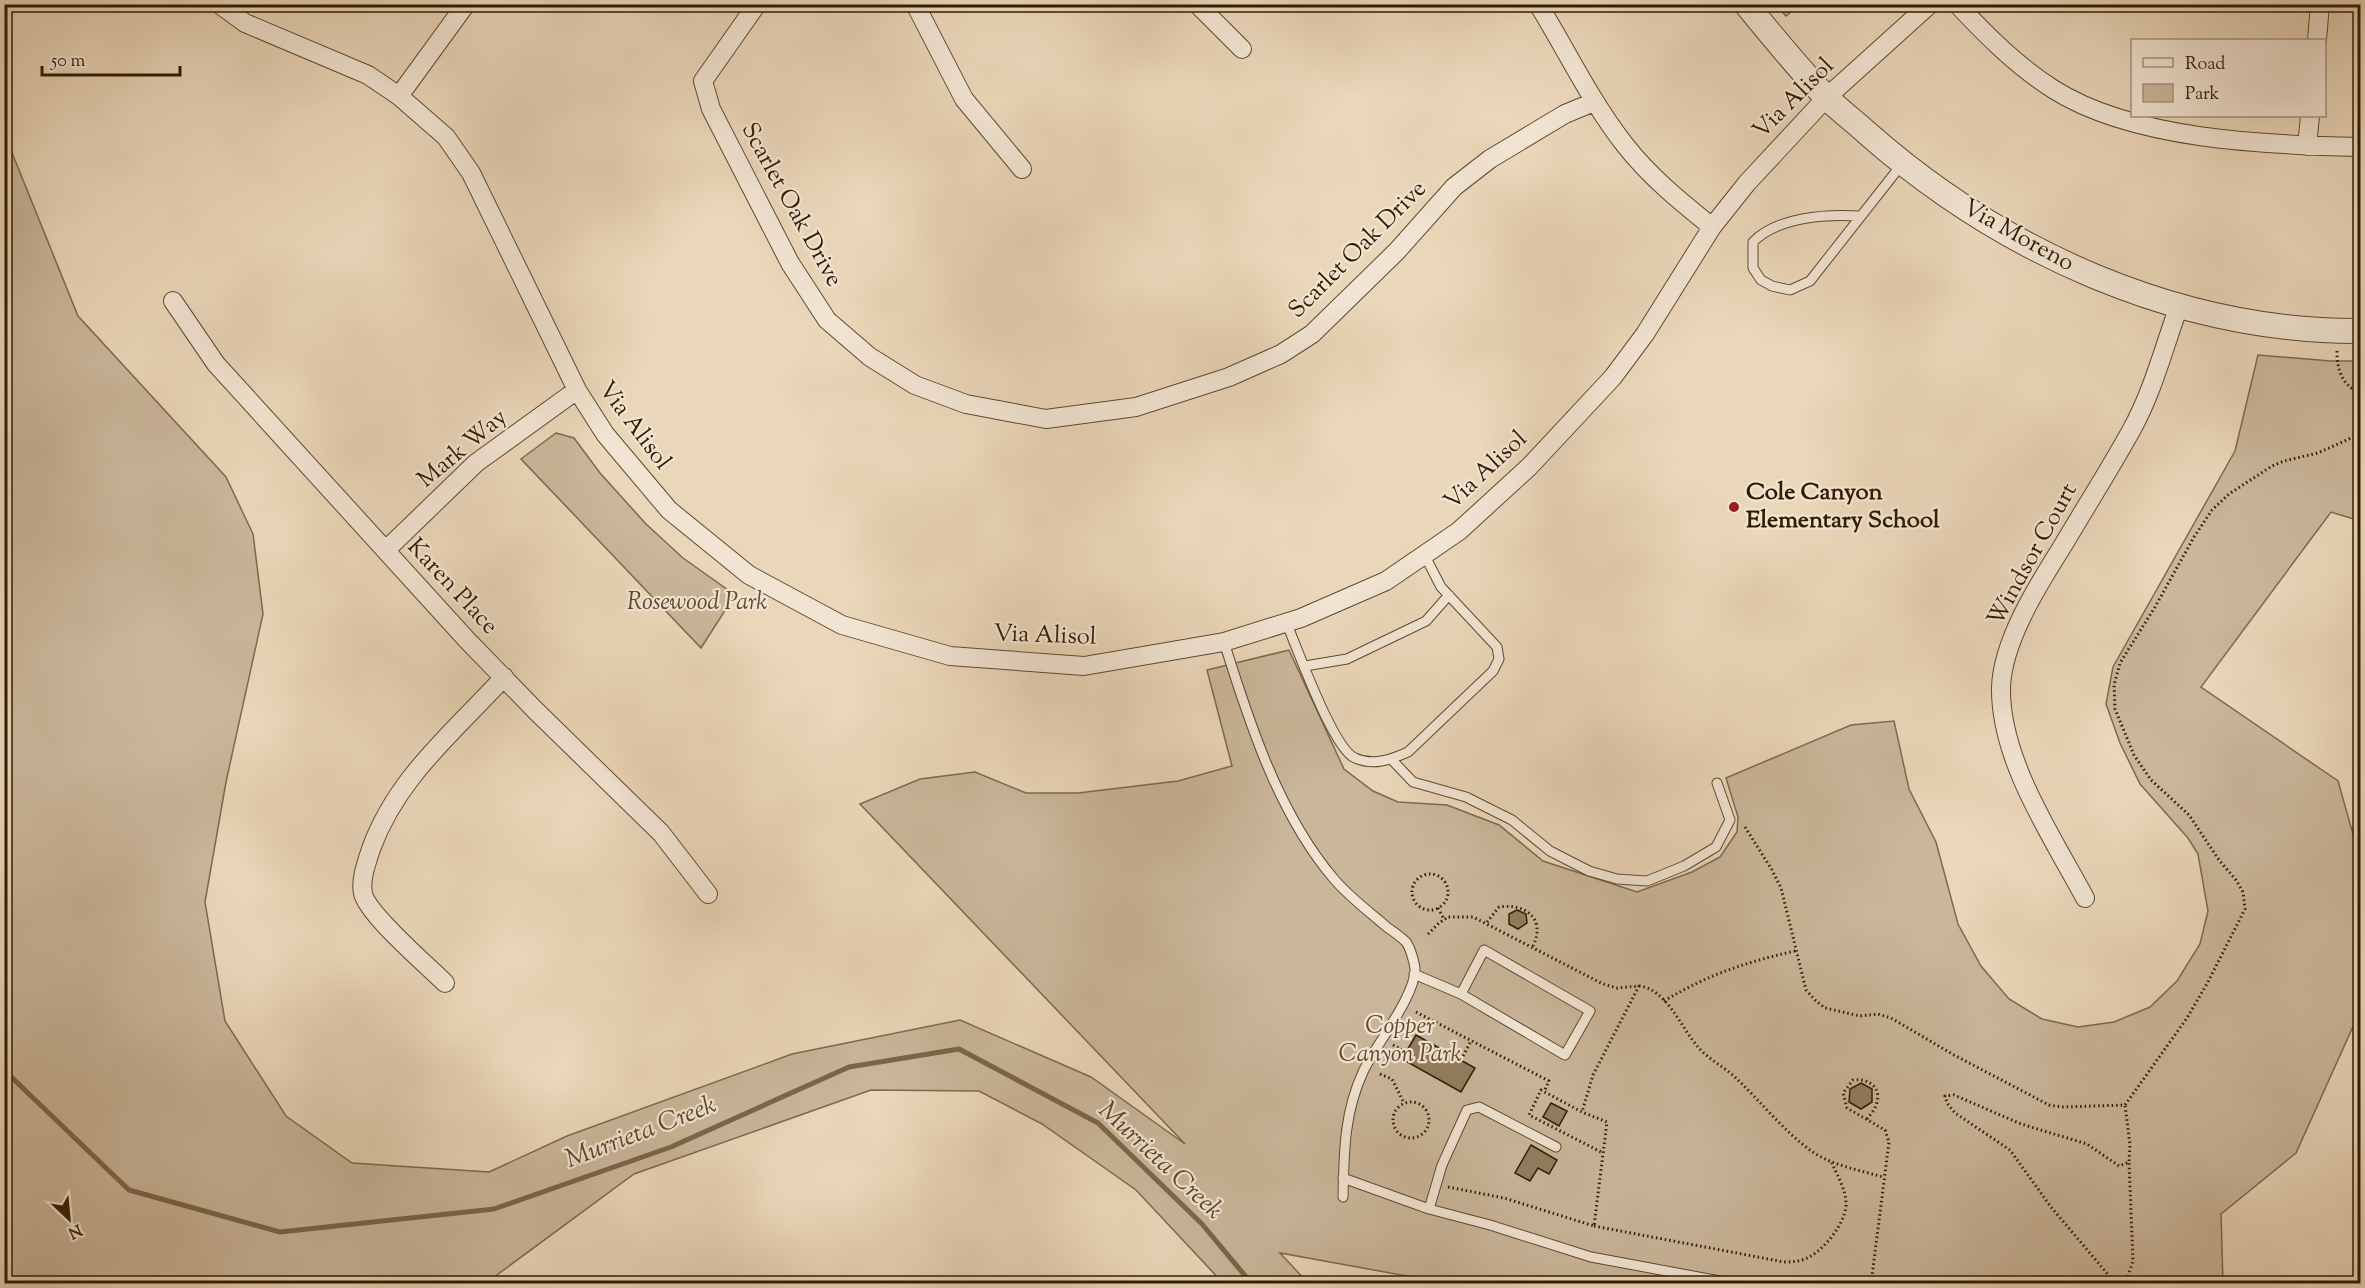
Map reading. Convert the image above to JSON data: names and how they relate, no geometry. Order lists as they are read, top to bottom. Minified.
{"streets":{"street":["Via Alisol","Scarlet Oak Drive","Via Moreno","Mark Way","Windsor Court","Karen Place"]},"crossings":[["Via Alisol","Via Moreno"],["Via Alisol","Mark Way"],["Via Moreno","Windsor Court"],["Mark Way","Karen Place"]],"water":["Murrieta Creek"],"parks":["Rosewood Park","Copper Canyon Park"],"places":["Cole Canyon Elementary School"],"legend":["Road","Park"],"scale_bar":"50 m","north":"bottom right"}
